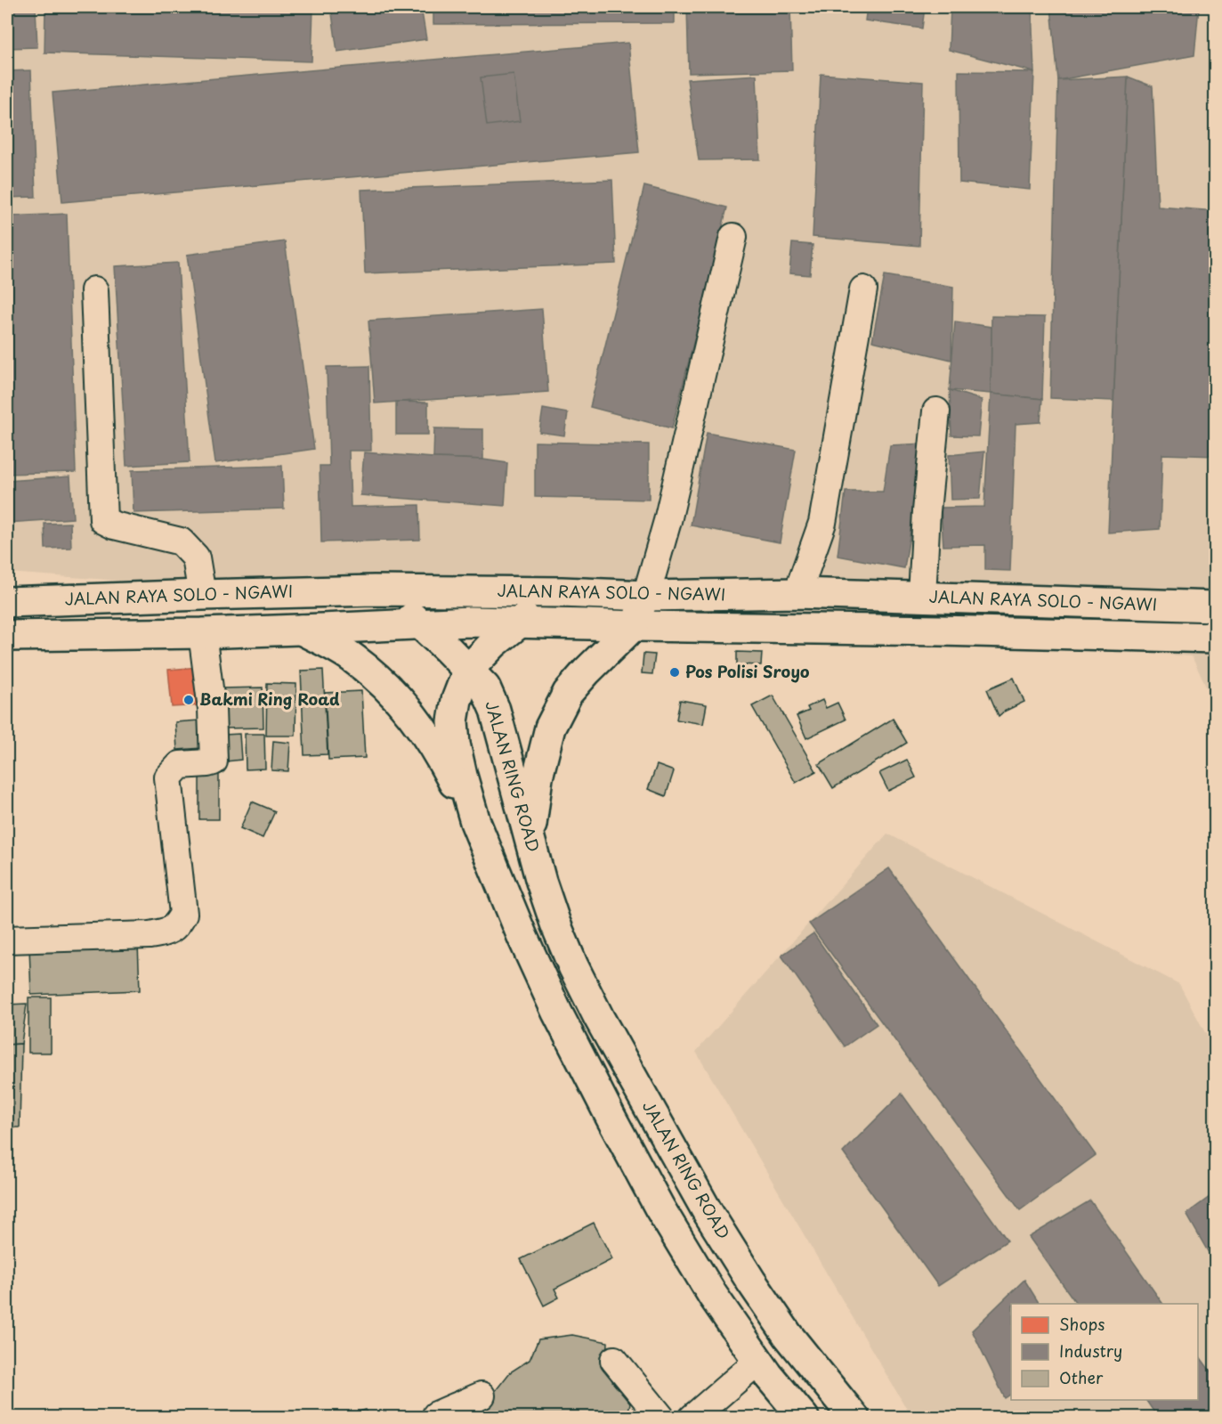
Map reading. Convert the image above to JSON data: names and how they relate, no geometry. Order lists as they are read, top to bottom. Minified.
{"streets":{"highway":["JALAN RAYA SOLO - NGAWI","JALAN RING ROAD"]},"crossings":[["JALAN RAYA SOLO - NGAWI","JALAN RING ROAD"]],"places":["Pos Polisi Sroyo","Bakmi Ring Road"],"legend":["Shops","Industry","Other"]}
